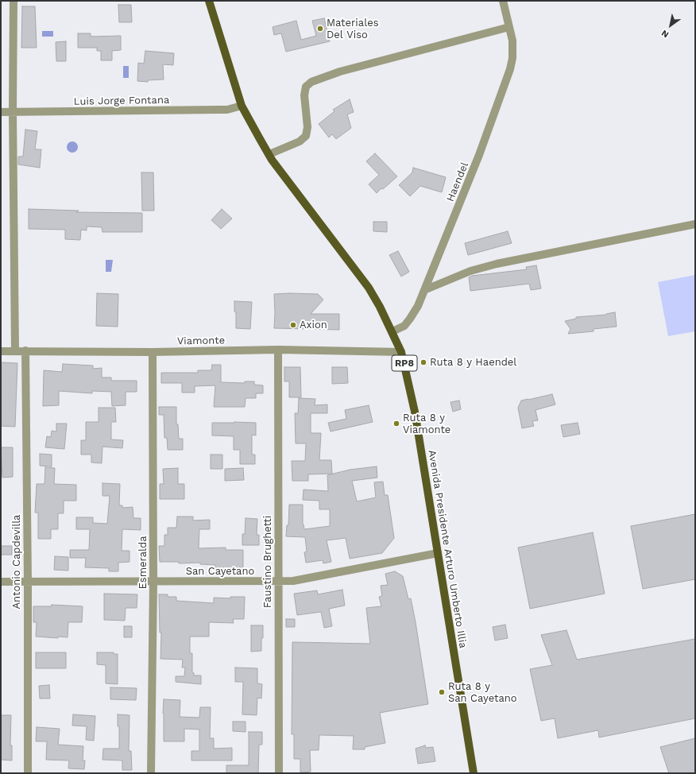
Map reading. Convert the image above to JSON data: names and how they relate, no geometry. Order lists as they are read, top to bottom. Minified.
{"streets":{"main road":["RP8","Avenida Presidente Arturo Umberto Illia"],"street":["Luis Jorge Fontana","Haendel","Viamonte","Antonio Capdevilla","Faustino Brughetti","Esmeralda","San Cayetano"]},"crossings":[["Luis Jorge Fontana","Avenida Presidente Arturo Umberto Illia"],["Haendel","Avenida Presidente Arturo Umberto Illia"],["Viamonte","Avenida Presidente Arturo Umberto Illia"],["Viamonte","Antonio Capdevilla"],["Viamonte","Faustino Brughetti"],["Viamonte","Esmeralda"],["Avenida Presidente Arturo Umberto Illia","San Cayetano"],["Antonio Capdevilla","San Cayetano"],["Faustino Brughetti","San Cayetano"],["Esmeralda","San Cayetano"]],"places":["Materiales Del Viso","Axion","Ruta 8 y Haendel","Ruta 8 y Viamonte","Ruta 8 y San Cayetano"],"north":"bottom left"}
